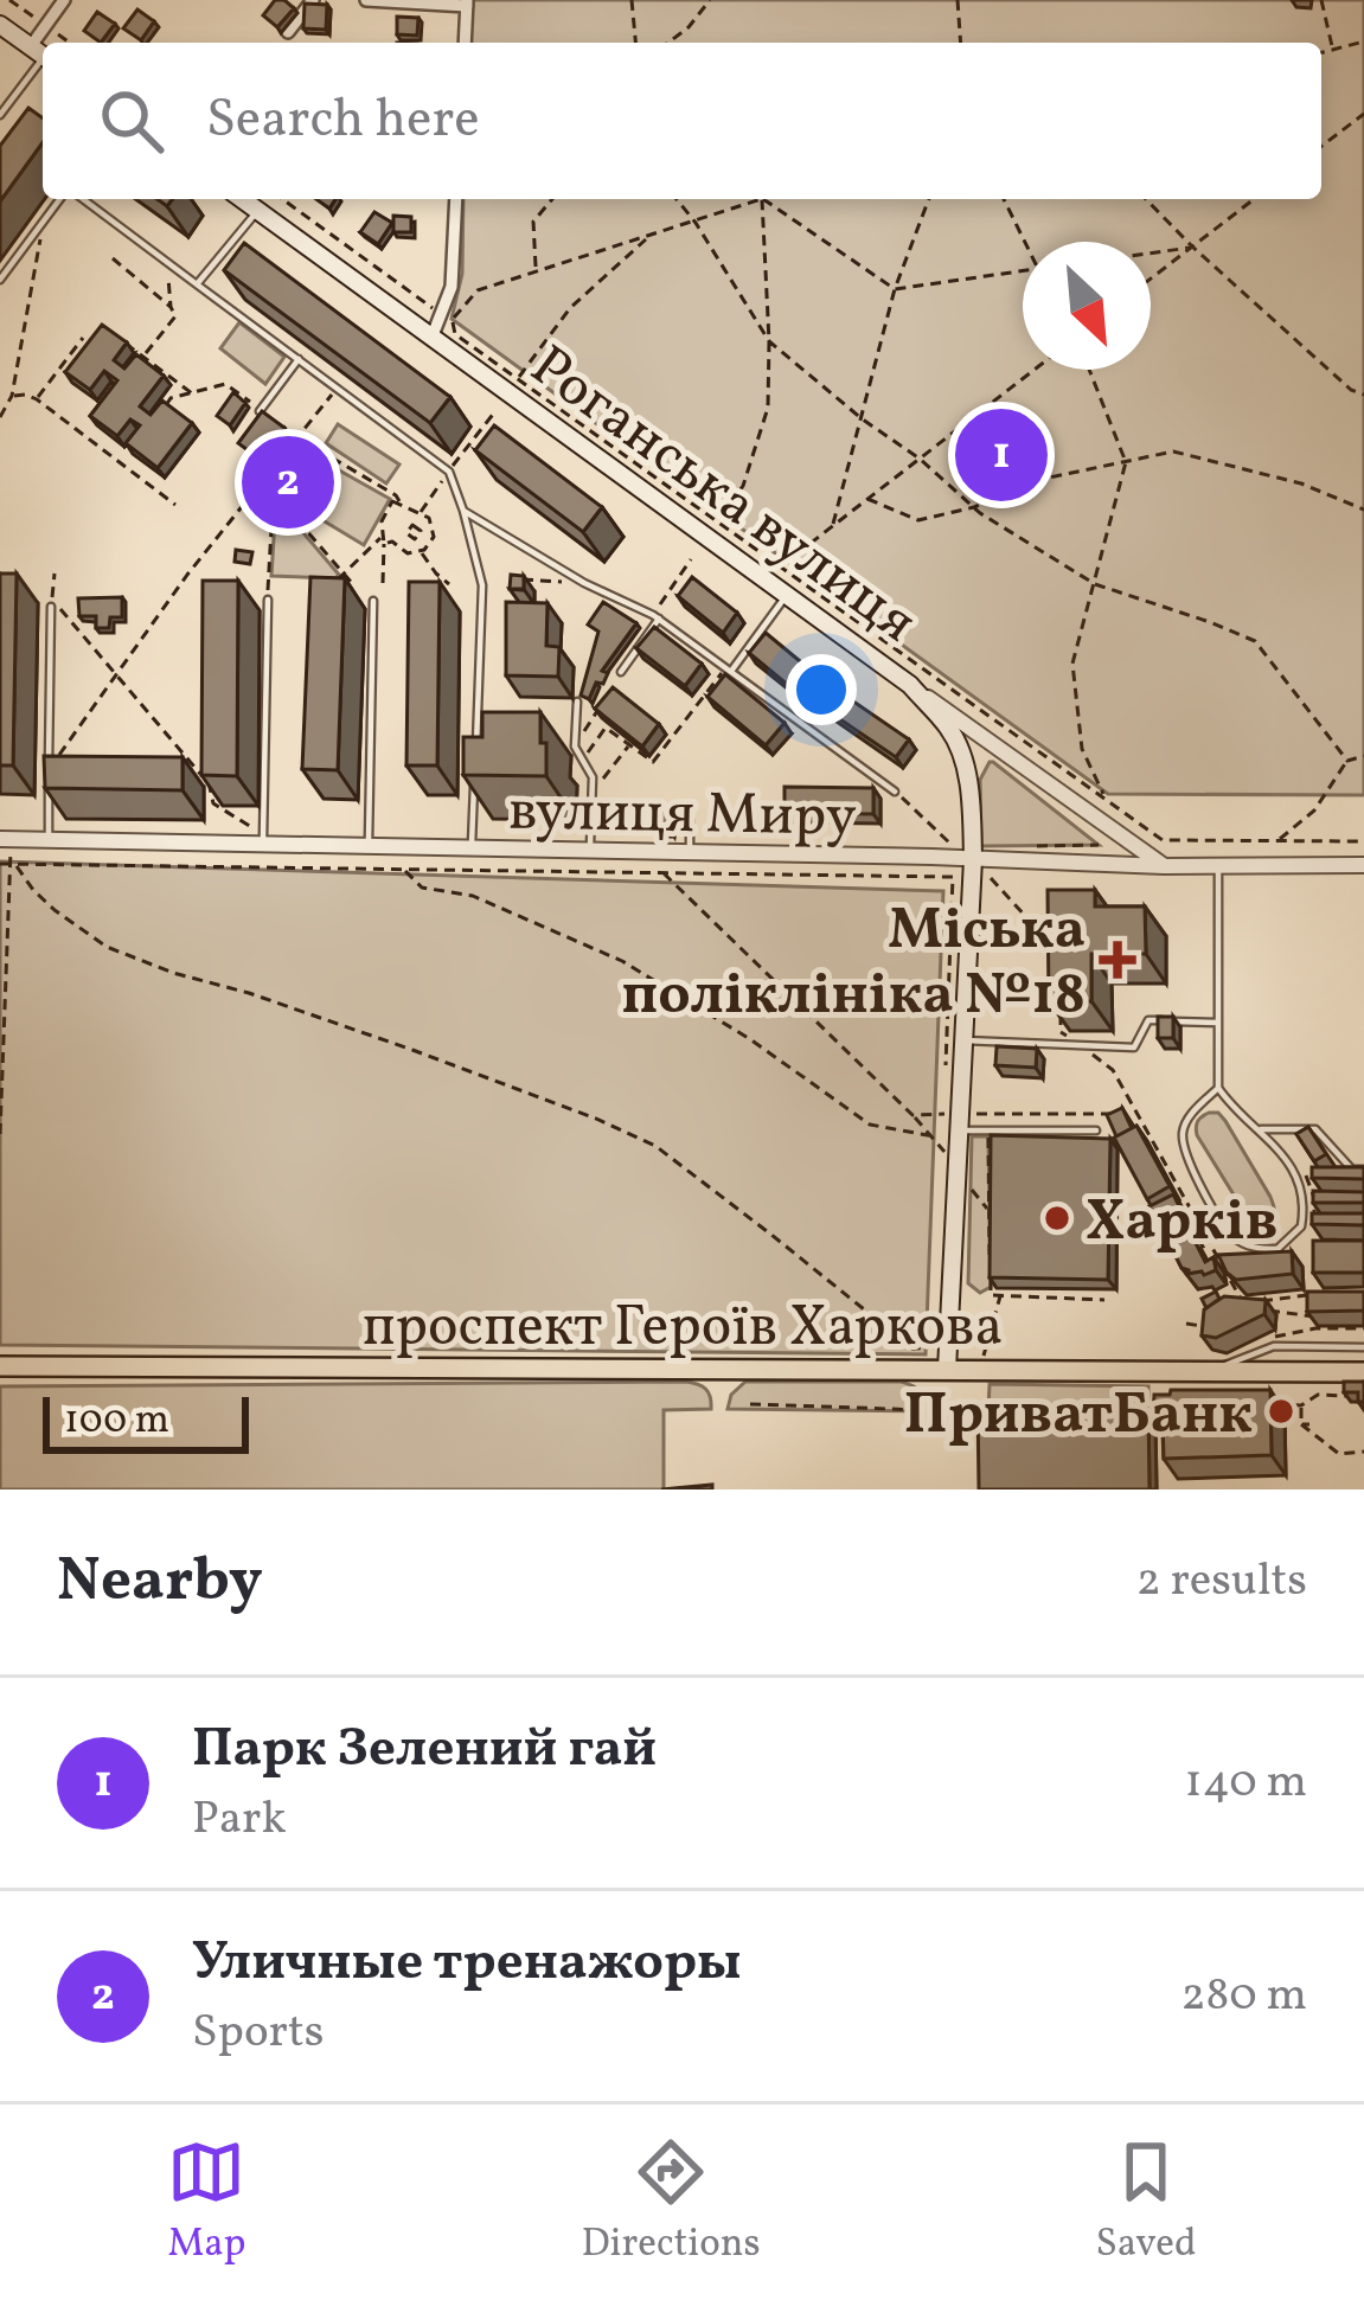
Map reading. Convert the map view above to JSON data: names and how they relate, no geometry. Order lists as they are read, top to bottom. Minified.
{"streets":{"main road":["Роганська вулиця","проспект Героїв Харкова"],"street":["вулиця Миру"]},"crossings":[["Роганська вулиця","вулиця Миру"]],"places":{"health":["Міська поліклініка №18"],"other":["Харків","ПриватБанк"]},"scale_bar":"100 m","north":"bottom right","page":{"search":"Search here","pins":["1","2"],"scale":"100 m","heading":["Nearby","2 results"],"list":[{"mark":"1","name":"Парк Зелений гай","note":"Park","value":"140 m"},{"mark":"2","name":"Уличные тренажоры","note":"Sports","value":"280 m"}],"nav":["Map","Directions","Saved"]}}
